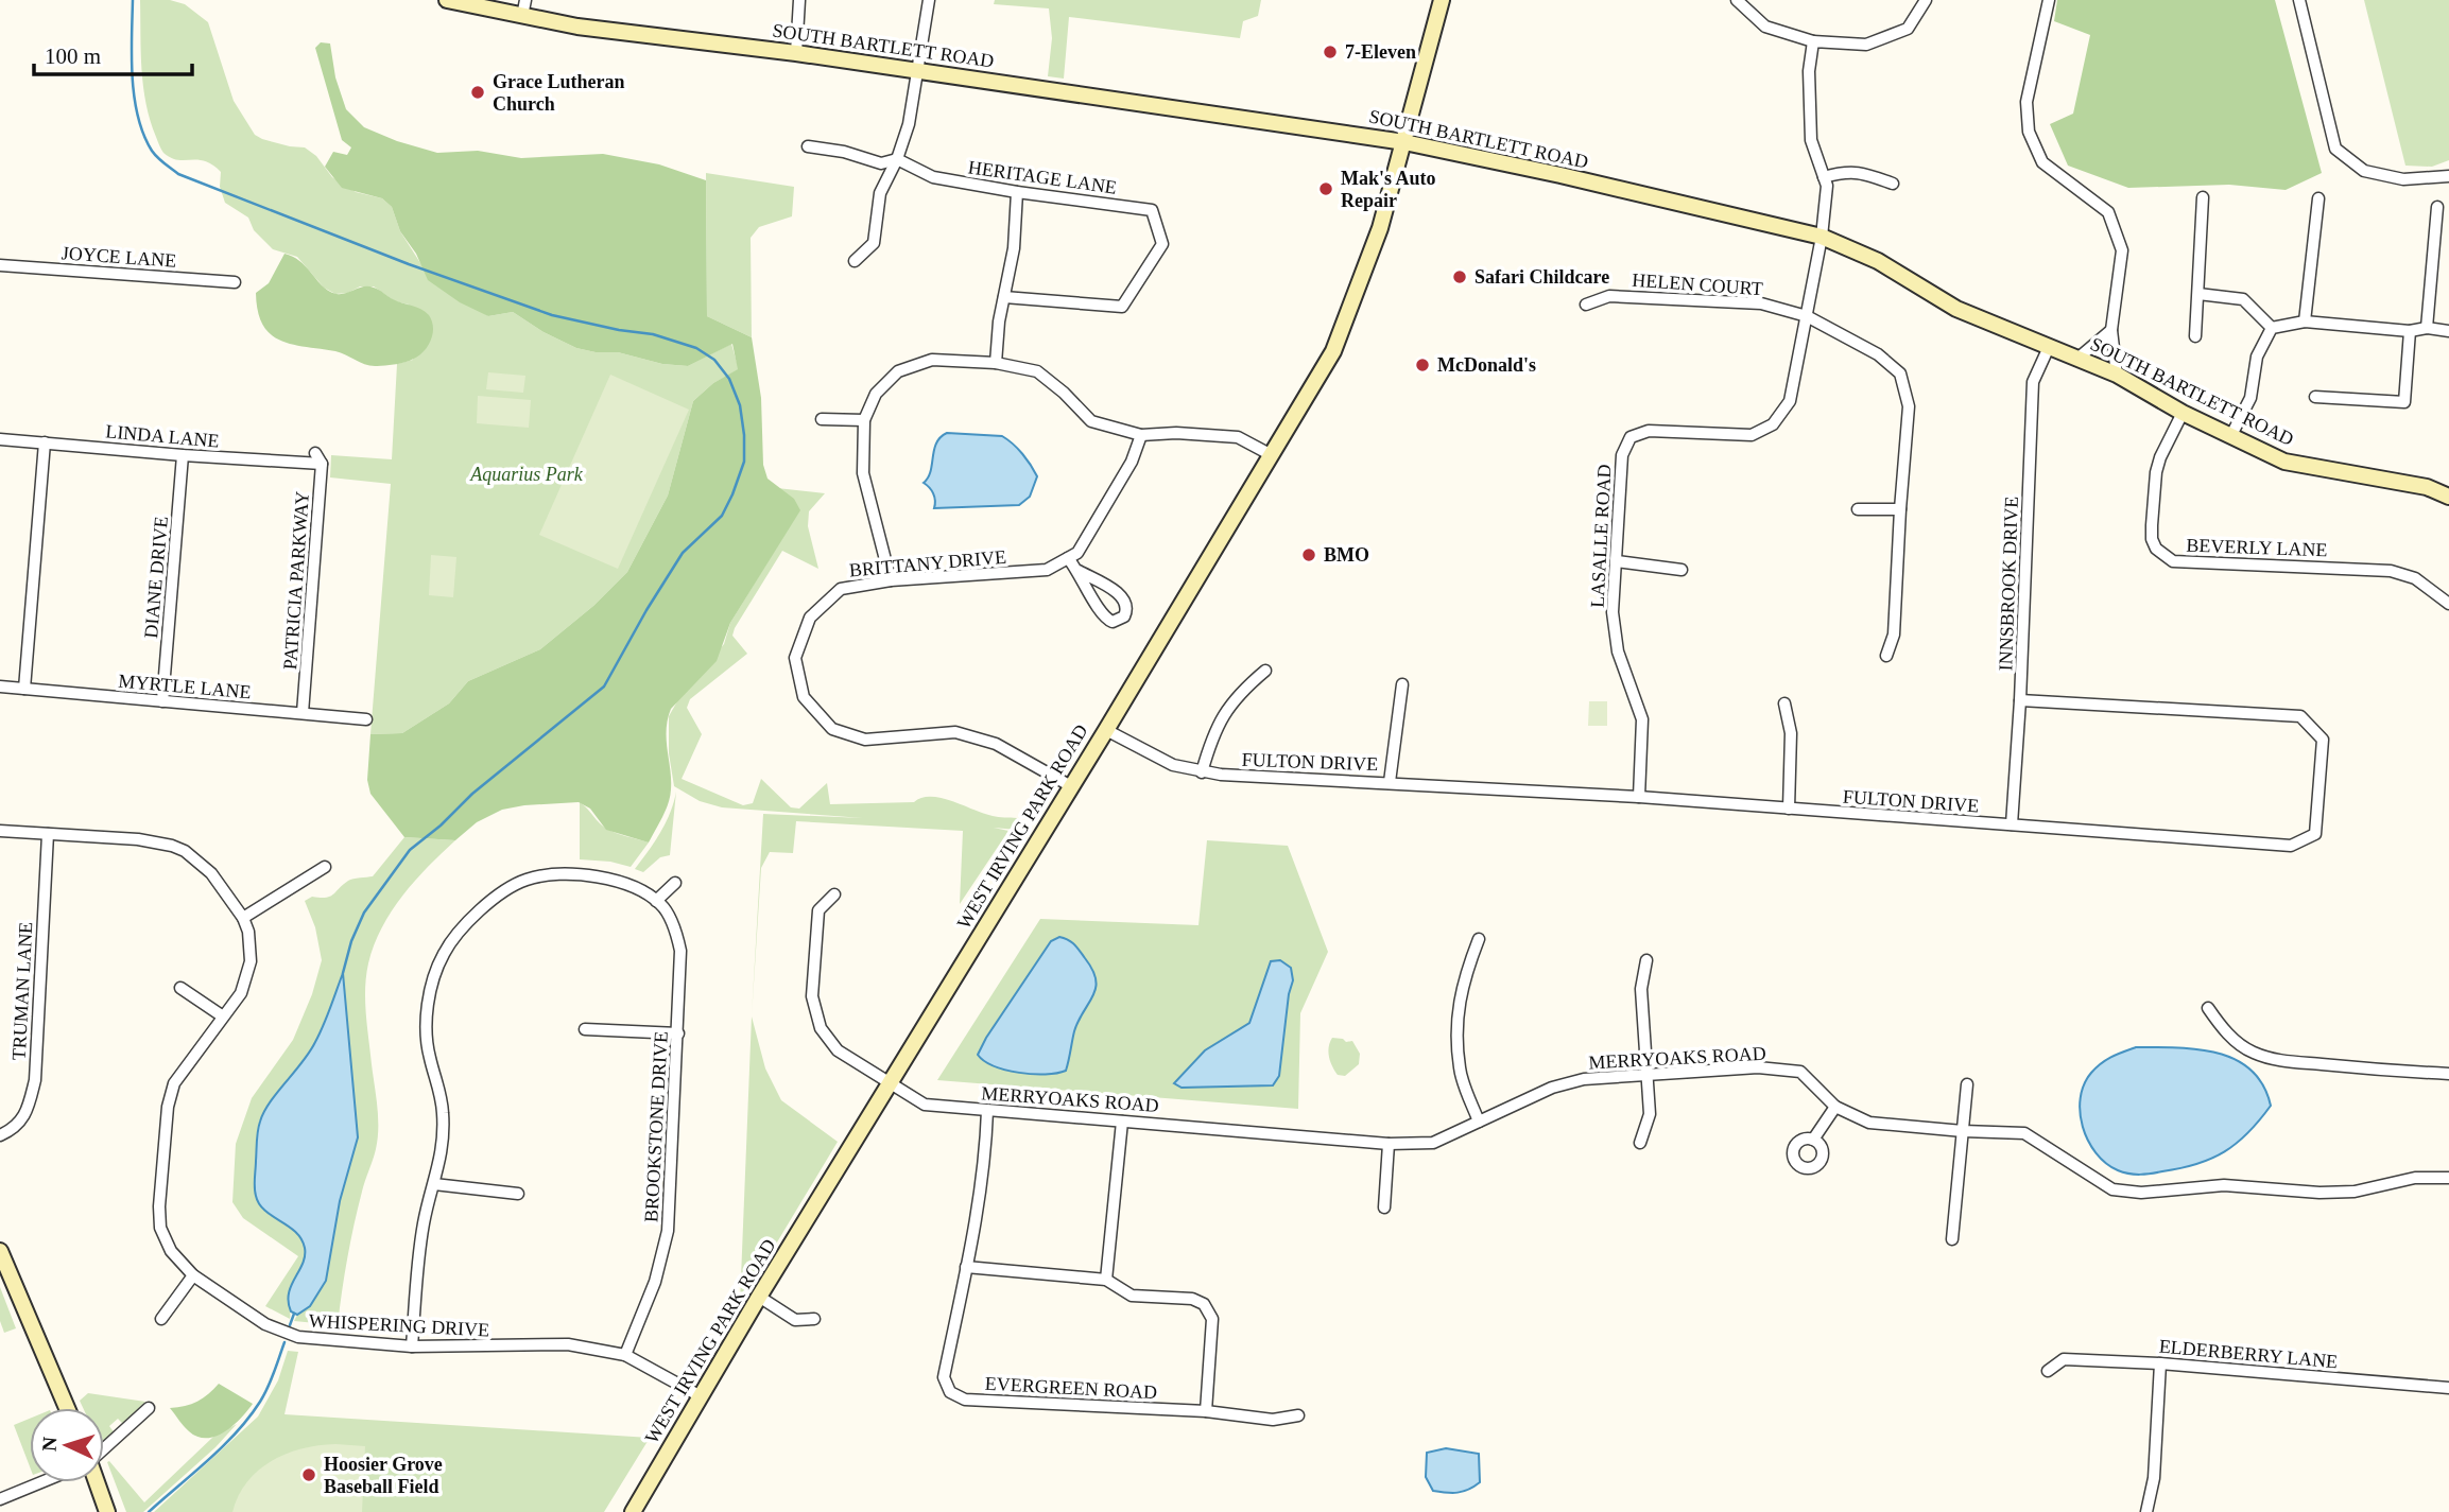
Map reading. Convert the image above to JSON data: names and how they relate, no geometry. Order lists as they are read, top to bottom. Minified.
{"streets":{"main road":["SOUTH BARTLETT ROAD","WEST IRVING PARK ROAD"],"street":["HERITAGE LANE","JOYCE LANE","HELEN COURT","LINDA LANE","LASALLE ROAD","BEVERLY LANE","BRITTANY DRIVE","DIANE DRIVE","PATRICIA PARKWAY","INNSBROOK DRIVE","MYRTLE LANE","FULTON DRIVE","TRUMAN LANE","MERRYOAKS ROAD","BROOKSTONE DRIVE","WHISPERING DRIVE","ELDERBERRY LANE","EVERGREEN ROAD"]},"crossings":[["SOUTH BARTLETT ROAD","LASALLE ROAD"],["SOUTH BARTLETT ROAD","BEVERLY LANE"],["SOUTH BARTLETT ROAD","INNSBROOK DRIVE"],["SOUTH BARTLETT ROAD","WEST IRVING PARK ROAD"],["HELEN COURT","LASALLE ROAD"],["LINDA LANE","DIANE DRIVE"],["LINDA LANE","PATRICIA PARKWAY"],["LASALLE ROAD","FULTON DRIVE"],["BRITTANY DRIVE","WEST IRVING PARK ROAD"],["DIANE DRIVE","MYRTLE LANE"],["PATRICIA PARKWAY","MYRTLE LANE"],["INNSBROOK DRIVE","FULTON DRIVE"],["FULTON DRIVE","WEST IRVING PARK ROAD"],["WEST IRVING PARK ROAD","MERRYOAKS ROAD"],["WEST IRVING PARK ROAD","WHISPERING DRIVE"],["TRUMAN LANE","WHISPERING DRIVE"],["MERRYOAKS ROAD","EVERGREEN ROAD"],["BROOKSTONE DRIVE","WHISPERING DRIVE"]],"parks":["Aquarius Park"],"places":["7-Eleven","Grace Lutheran Church","Mak's Auto Repair","Safari Childcare","McDonald's","BMO","Hoosier Grove Baseball Field"],"scale_bar":"100 m","north":"left"}
